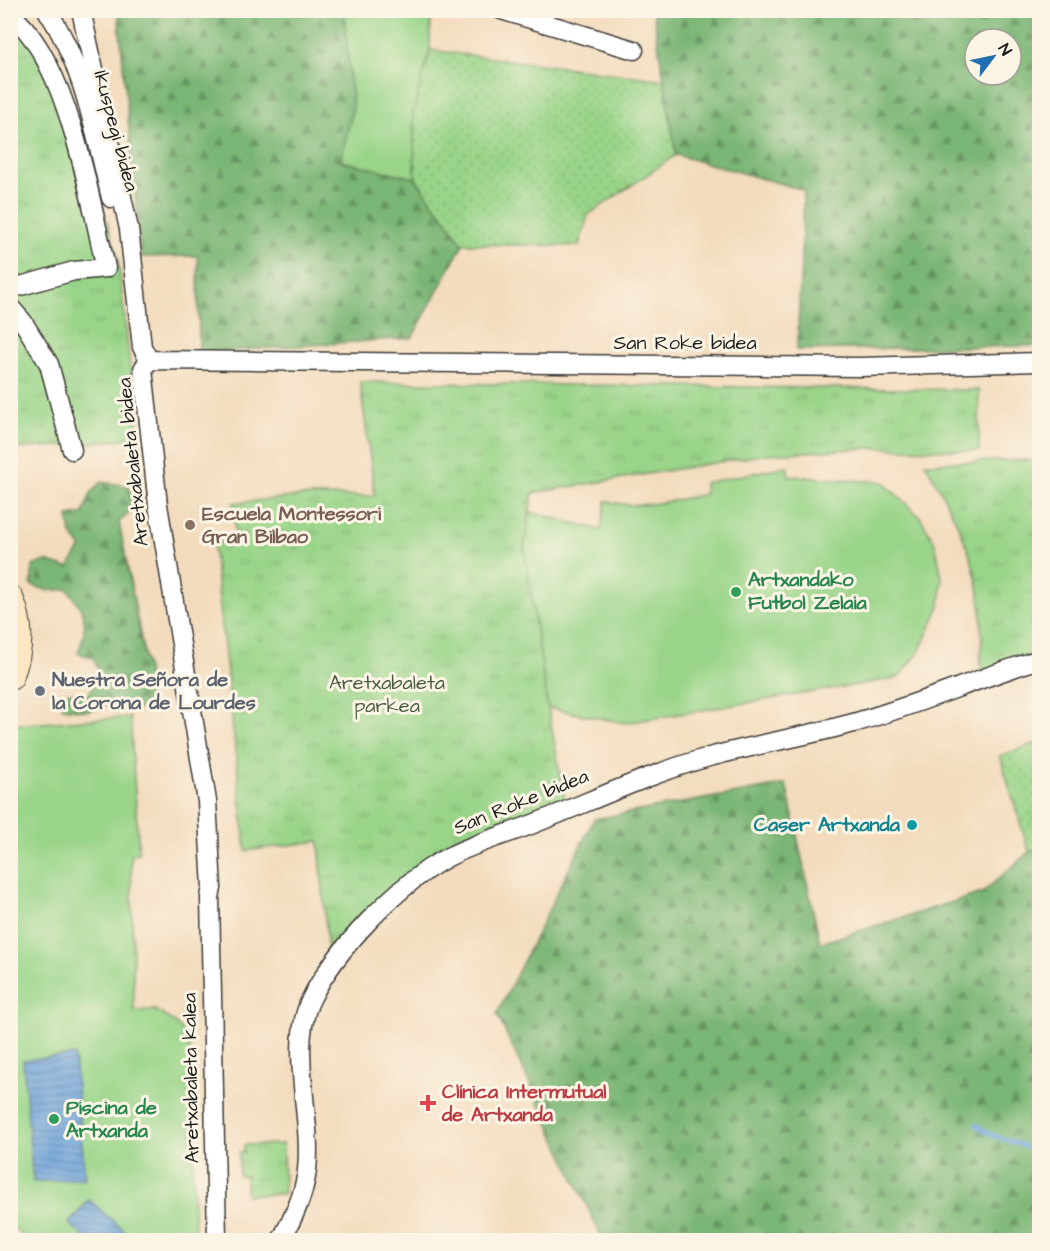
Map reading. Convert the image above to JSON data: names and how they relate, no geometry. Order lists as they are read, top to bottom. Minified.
{"streets":{"street":["Ikuspegi bidea","San Roke bidea","Aretxabaleta bidea","Aretxabaleta kalea"]},"crossings":[["Ikuspegi bidea","Aretxabaleta bidea"],["San Roke bidea","Aretxabaleta bidea"],["Aretxabaleta bidea","Aretxabaleta kalea"]],"parks":["Aretxabaleta parkea"],"places":{"other":["Escuela Montessori Gran Bilbao","Artxandako Futbol Zelaia","Nuestra Señora de la Corona de Lourdes","Caser Artxanda","Piscina de Artxanda"],"health":["Clínica Intermutual de Artxanda"]},"north":"top right"}
